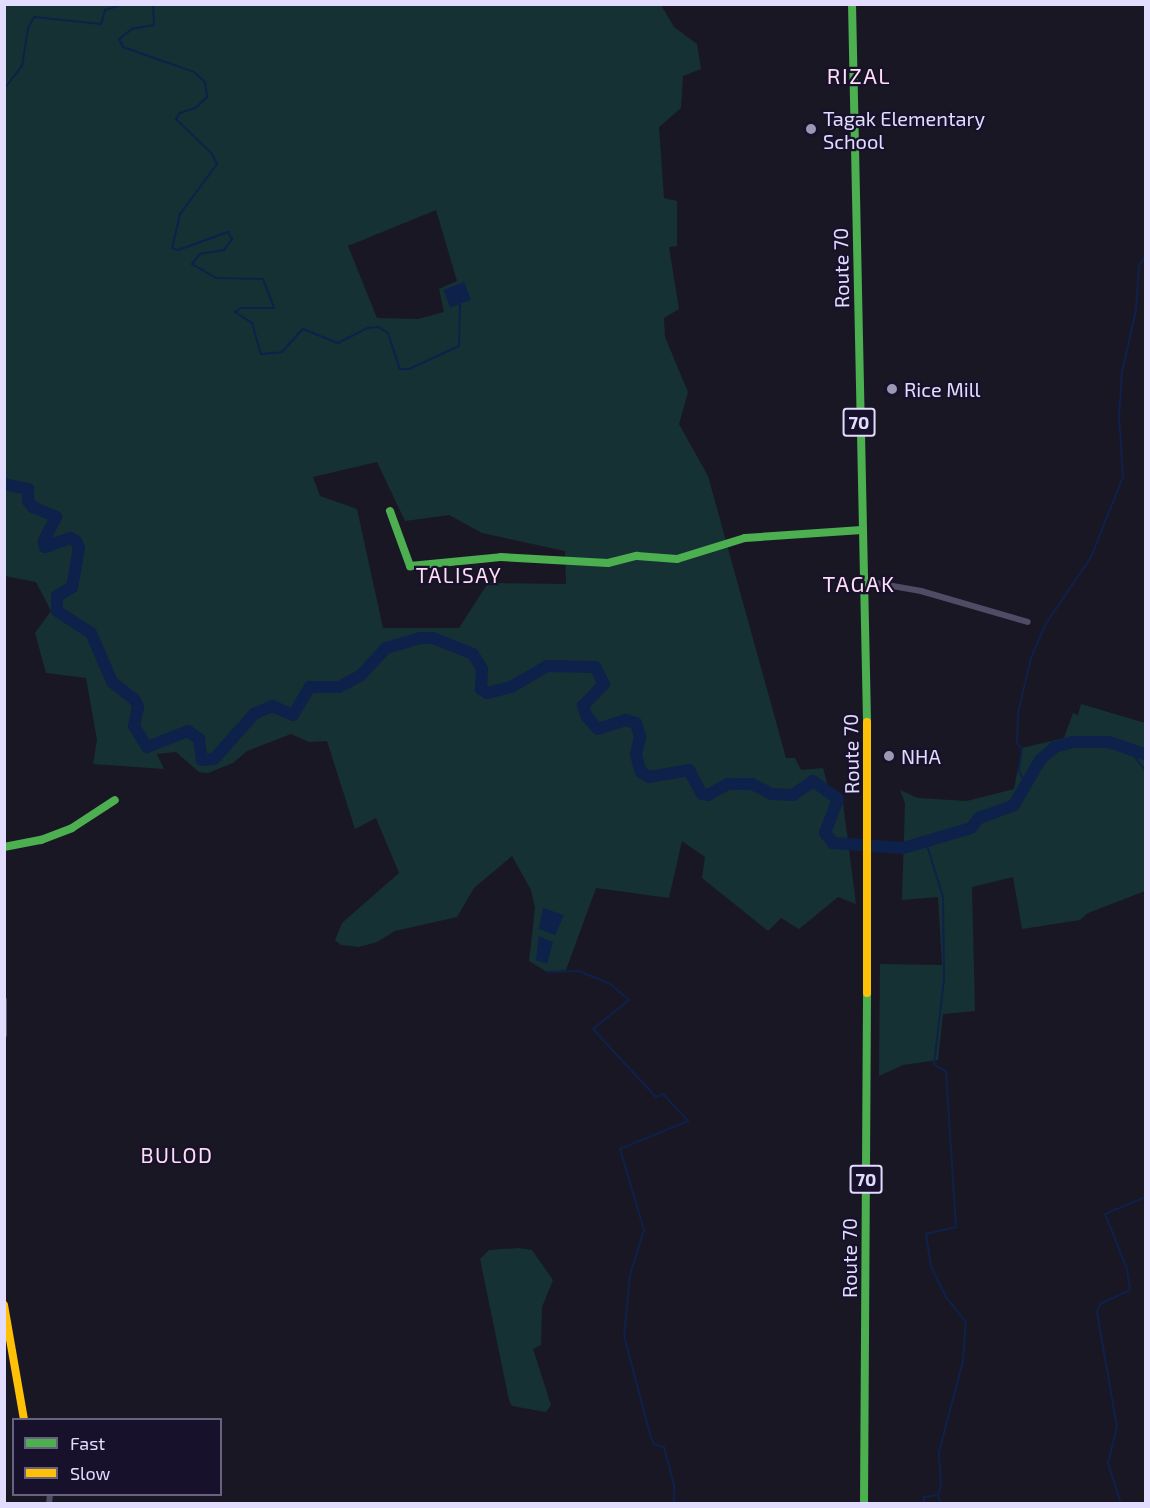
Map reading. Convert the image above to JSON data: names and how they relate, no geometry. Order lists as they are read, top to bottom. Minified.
{"streets":{"main road":["Route 70","70"]},"districts":["RIZAL","TALISAY","TAGAK","BULOD"],"places":["Tagak Elementary School","Rice Mill","NHA"],"legend":["Fast","Slow"]}
